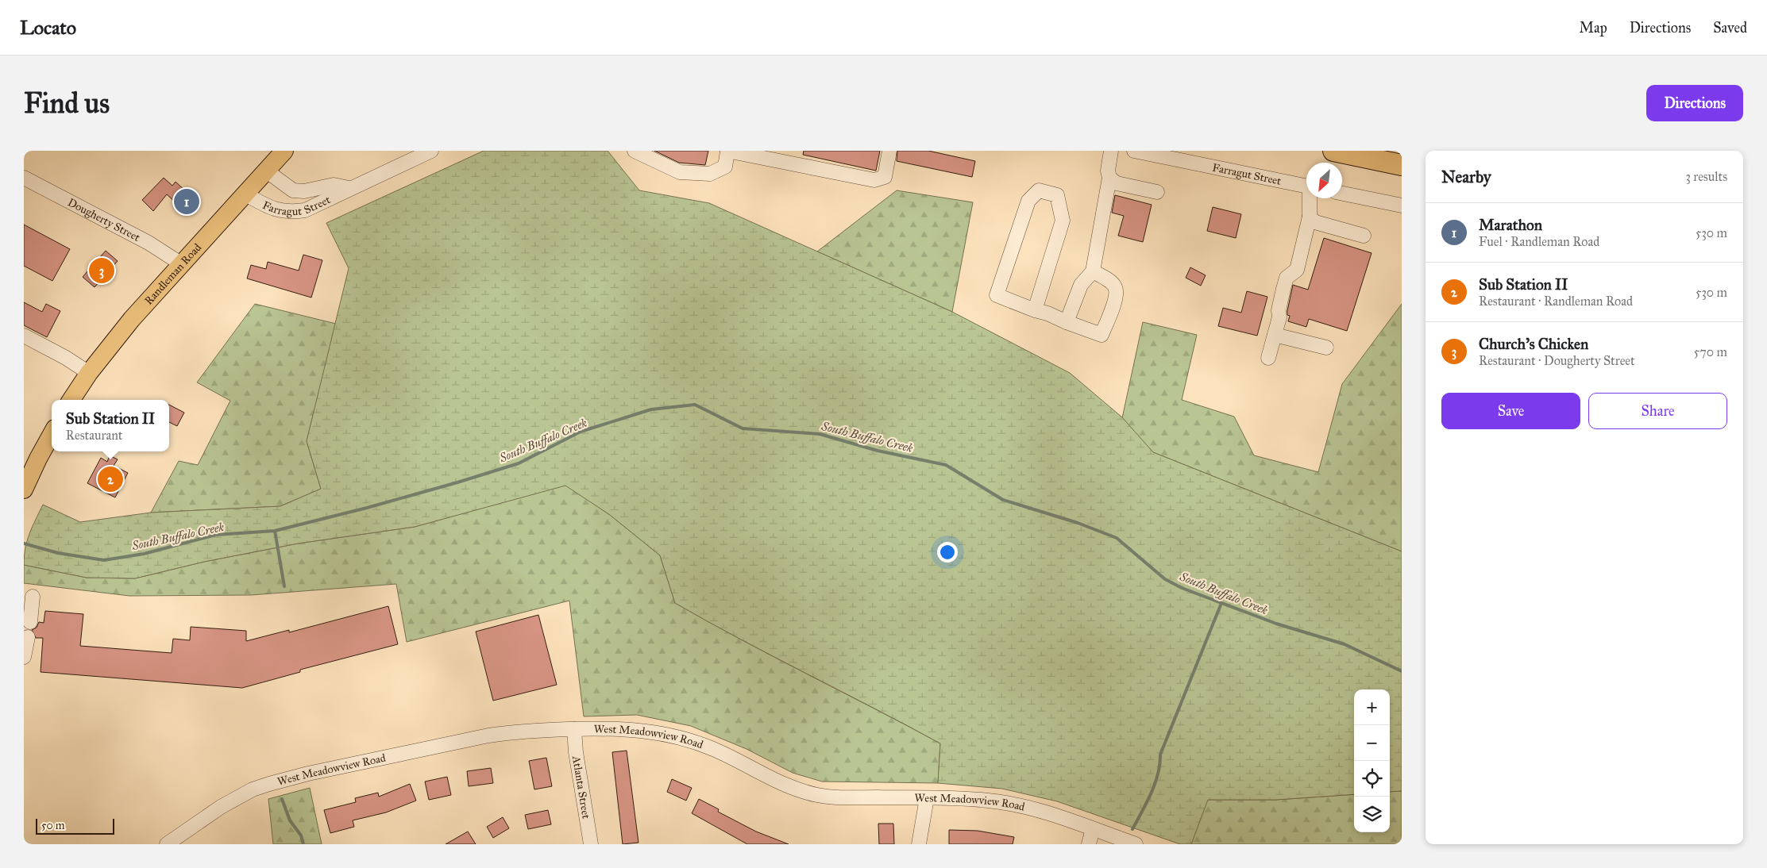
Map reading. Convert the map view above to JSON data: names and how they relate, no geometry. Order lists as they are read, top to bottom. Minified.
{"streets":{"main road":["Randleman Road"],"street":["Farragut Street","Dougherty Street","West Meadowview Road","Atlanta Street"]},"crossings":[["Farragut Street","Randleman Road"],["Dougherty Street","Randleman Road"],["West Meadowview Road","Atlanta Street"]],"water":["South Buffalo Creek"],"scale_bar":"50 m","north":"bottom left","page":{"header":"Locato","nav":["Map","Directions","Saved"],"buttons":["Directions",["Save","Share"]],"title":"Find us","heading":["Nearby","3 results"],"pins":["1","3","2"],"list":[{"mark":"1","name":"Marathon","note":"Fuel · Randleman Road","value":"530 m"},{"mark":"2","name":"Sub Station II","note":"Restaurant · Randleman Road","value":"530 m"},{"mark":"3","name":"Church's Chicken","note":"Restaurant · Dougherty Street","value":"570 m"}],"popup":["Sub Station II","Restaurant"],"map_buttons":["+","−"],"scale":"50 m"}}
